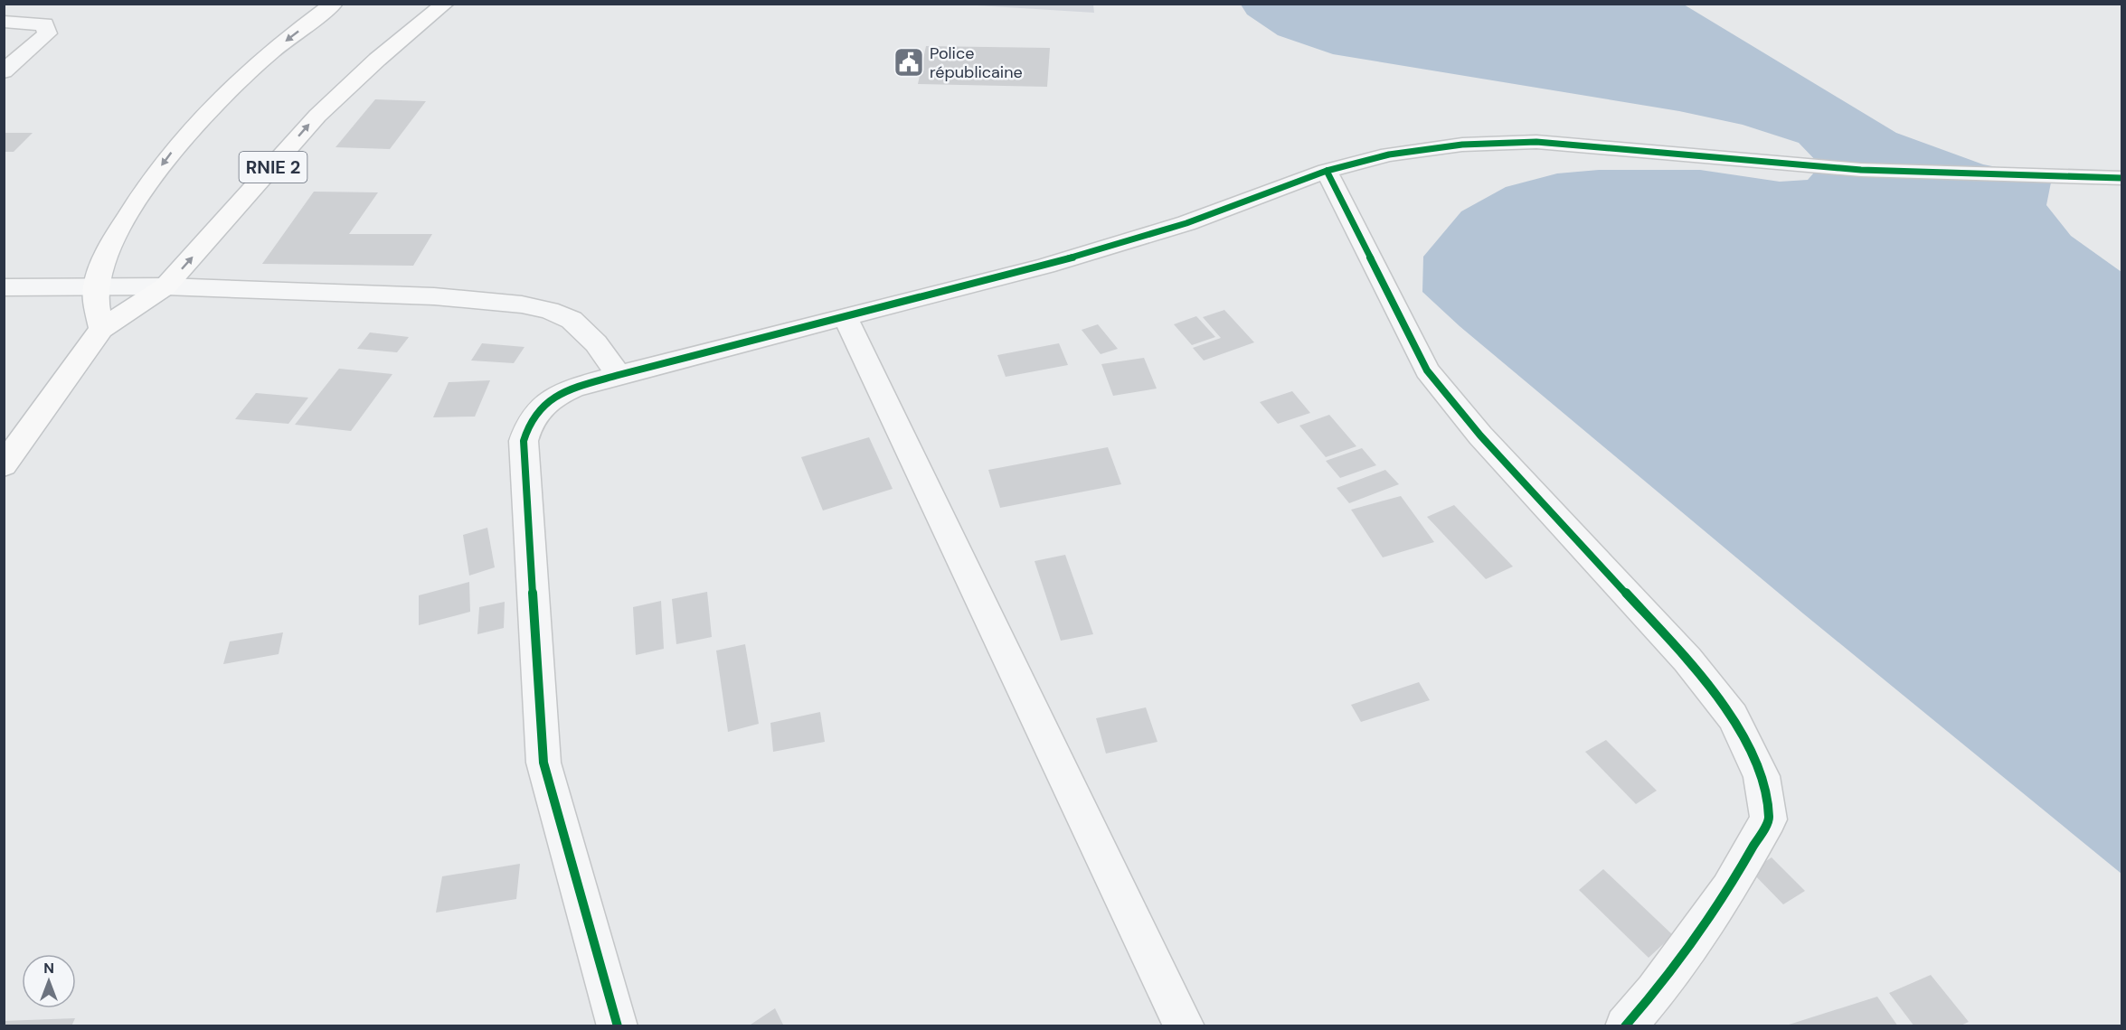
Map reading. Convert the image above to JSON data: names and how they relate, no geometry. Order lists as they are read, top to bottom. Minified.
{"streets":{"main road":["RNIE 2"]},"places":{"public building":["Police républicaine"]},"north":"top"}
